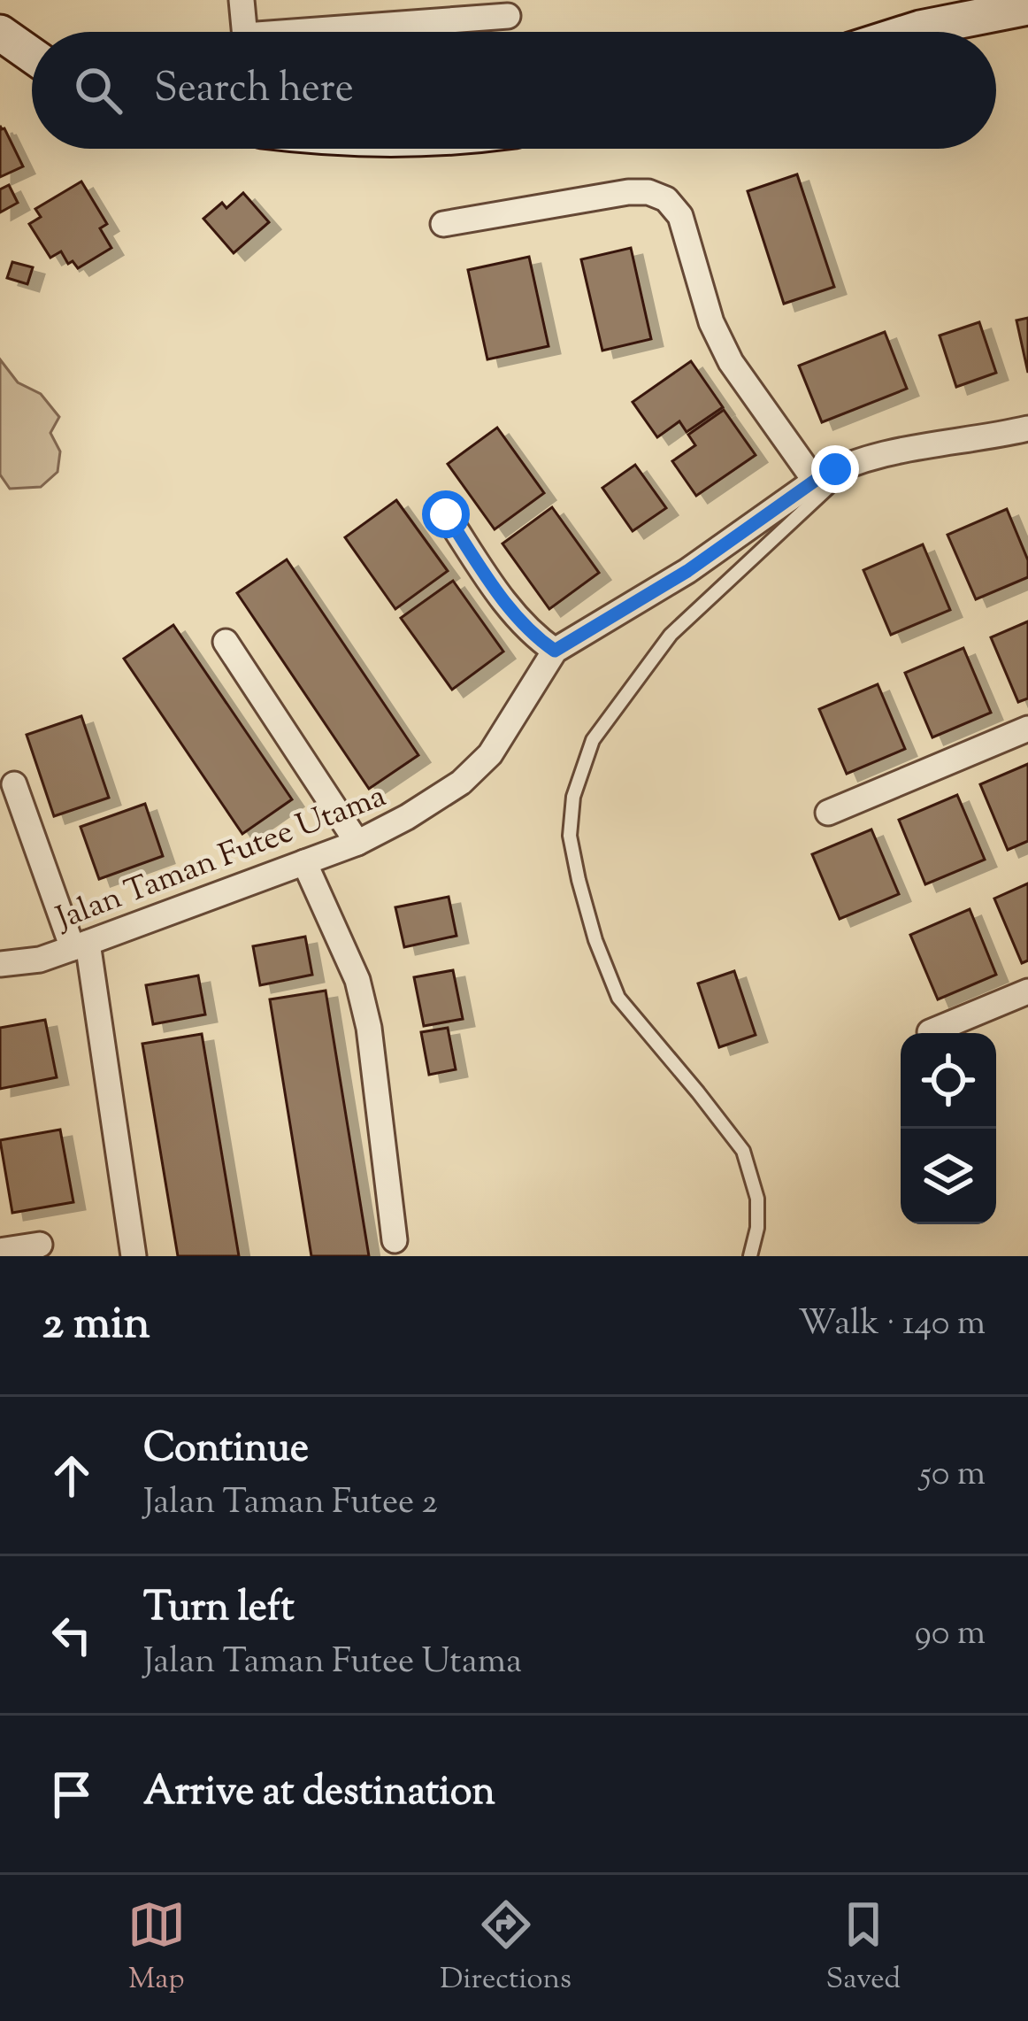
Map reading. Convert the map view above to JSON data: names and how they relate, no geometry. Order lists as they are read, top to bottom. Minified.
{"streets":{"street":["Jalan Taman Futee Utama"]},"page":{"search":"Search here","heading":["2 min","Walk · 140 m"],"list":[["Continue","Jalan Taman Futee 2","50 m"],["Turn left","Jalan Taman Futee Utama","90 m"],"Arrive at destination"],"nav":["Map","Directions","Saved"]}}
